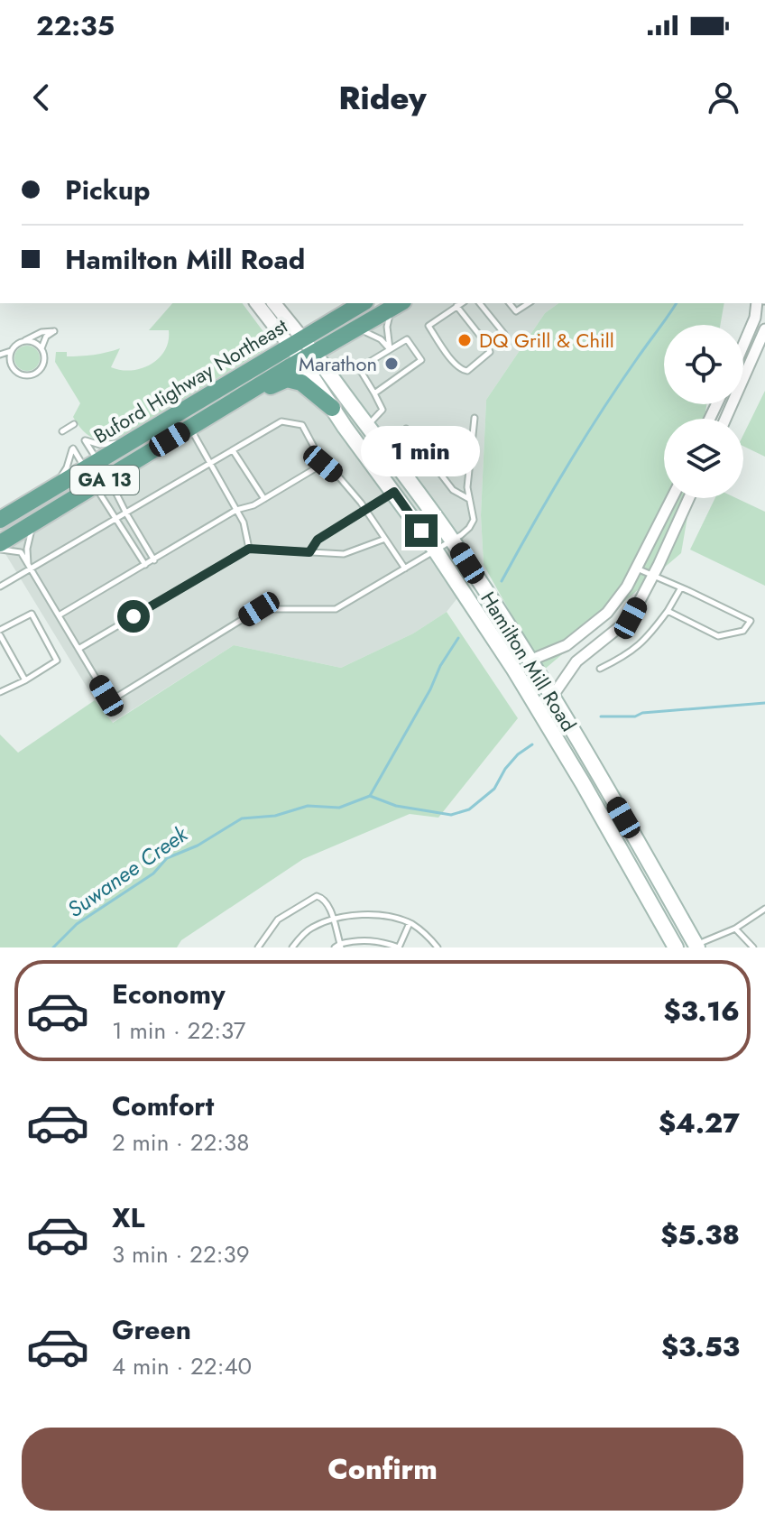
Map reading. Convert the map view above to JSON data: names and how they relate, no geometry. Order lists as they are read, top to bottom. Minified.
{"streets":{"main road":["Buford Highway Northeast","GA 13","Hamilton Mill Road"]},"crossings":[["Buford Highway Northeast","Hamilton Mill Road"]],"water":["Suwanee Creek"],"places":["DQ Grill & Chill","Marathon"],"page":{"status":"22:35","header":"Ridey","banner":["Pickup","Hamilton Mill Road"],"bubble":"1 min","list":[{"name":"Economy","note":"1 min · 22:37","value":"$3.16"},{"name":"Comfort","note":"2 min · 22:38","value":"$4.27"},{"name":"XL","note":"3 min · 22:39","value":"$5.38"},{"name":"Green","note":"4 min · 22:40","value":"$3.53"}],"buttons":"Confirm"}}
